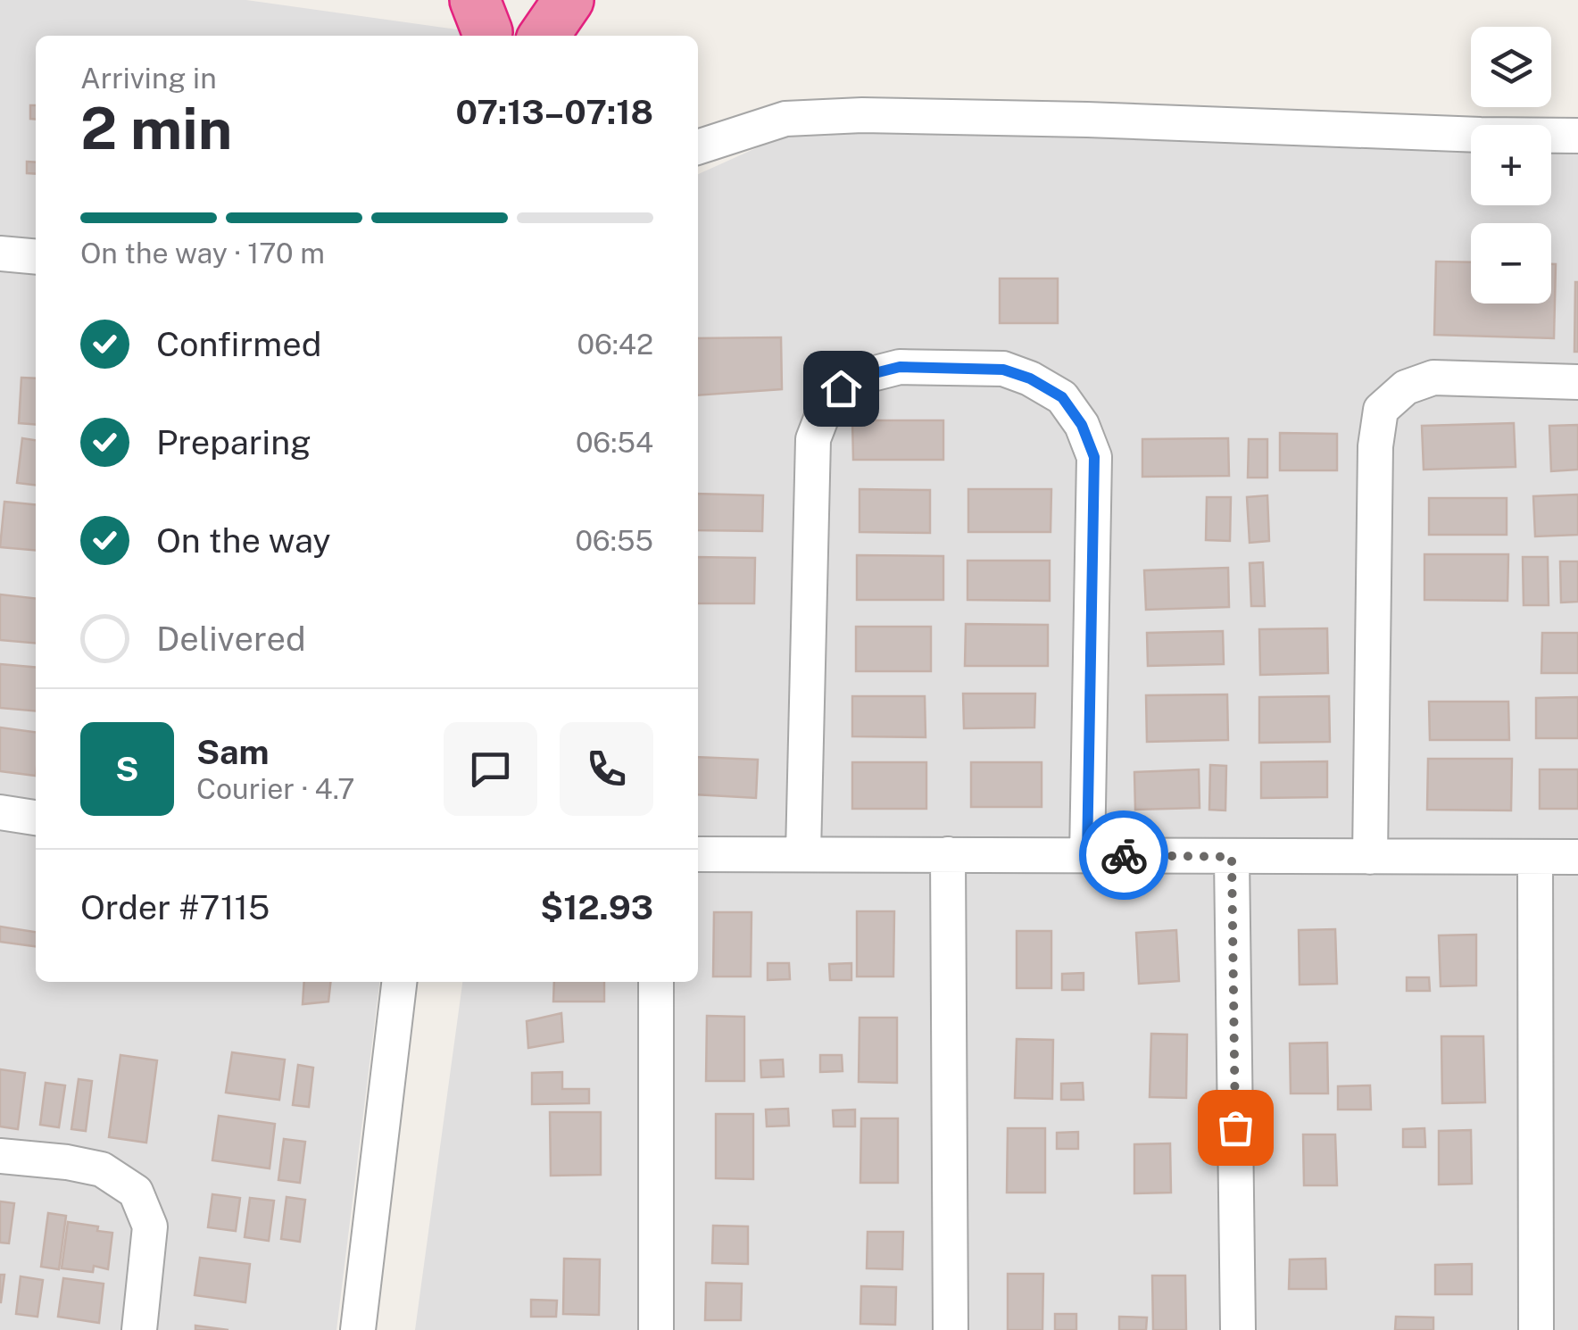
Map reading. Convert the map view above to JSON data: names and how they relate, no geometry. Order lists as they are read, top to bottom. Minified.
{"page":{"map_buttons":["+","−"],"heading":["2 min","Arriving in","07:13–07:18"],"panel":["Sam","Courier · 4.7","Order #7115","$12.93"],"bar":"On the way · 170 m","list":[["Confirmed","06:42"],["Preparing","06:54"],["On the way","06:55"],"Delivered"],"round":"S"}}
